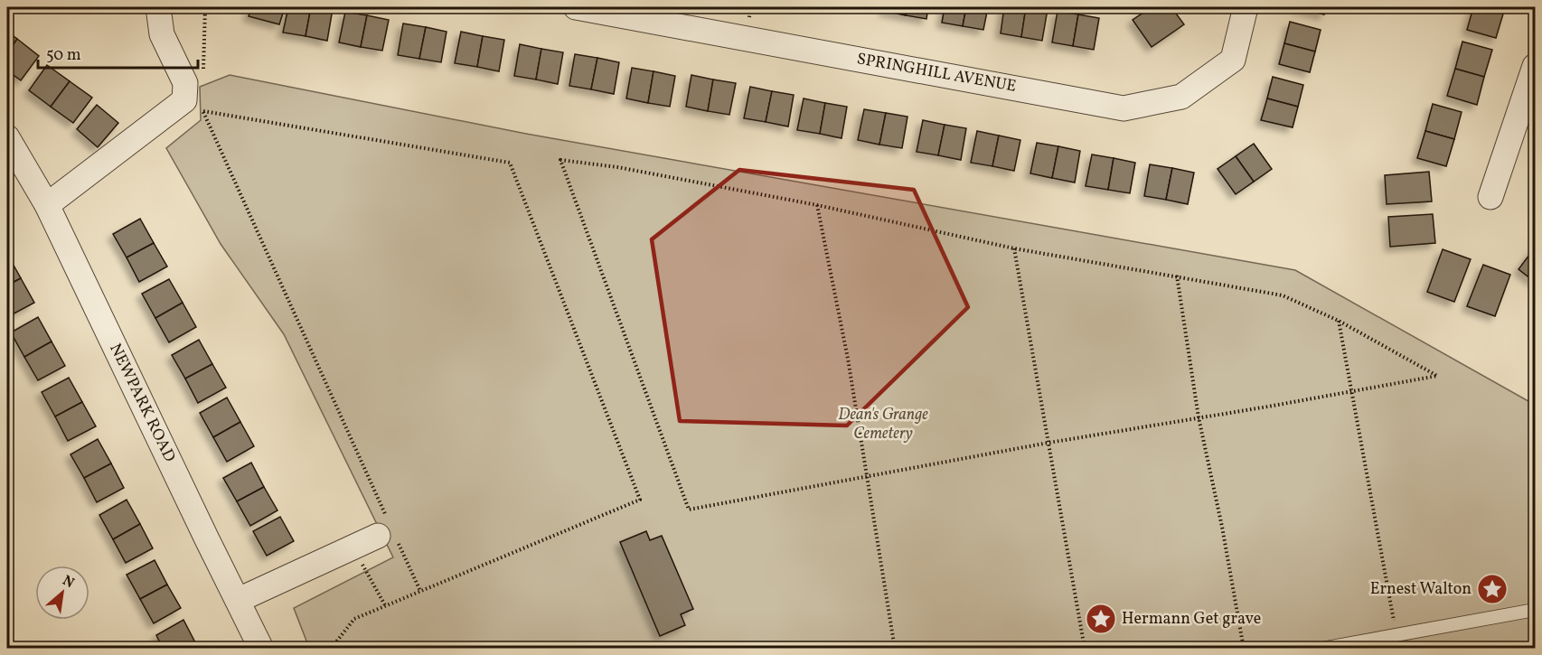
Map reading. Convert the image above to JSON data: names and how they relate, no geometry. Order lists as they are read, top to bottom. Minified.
{"streets":{"street":["SPRINGHILL AVENUE","NEWPARK ROAD"]},"parks":["Dean's Grange Cemetery"],"places":{"place":["Ernest Walton","Hermann Get grave"]},"scale_bar":"50 m","north":"top right"}
